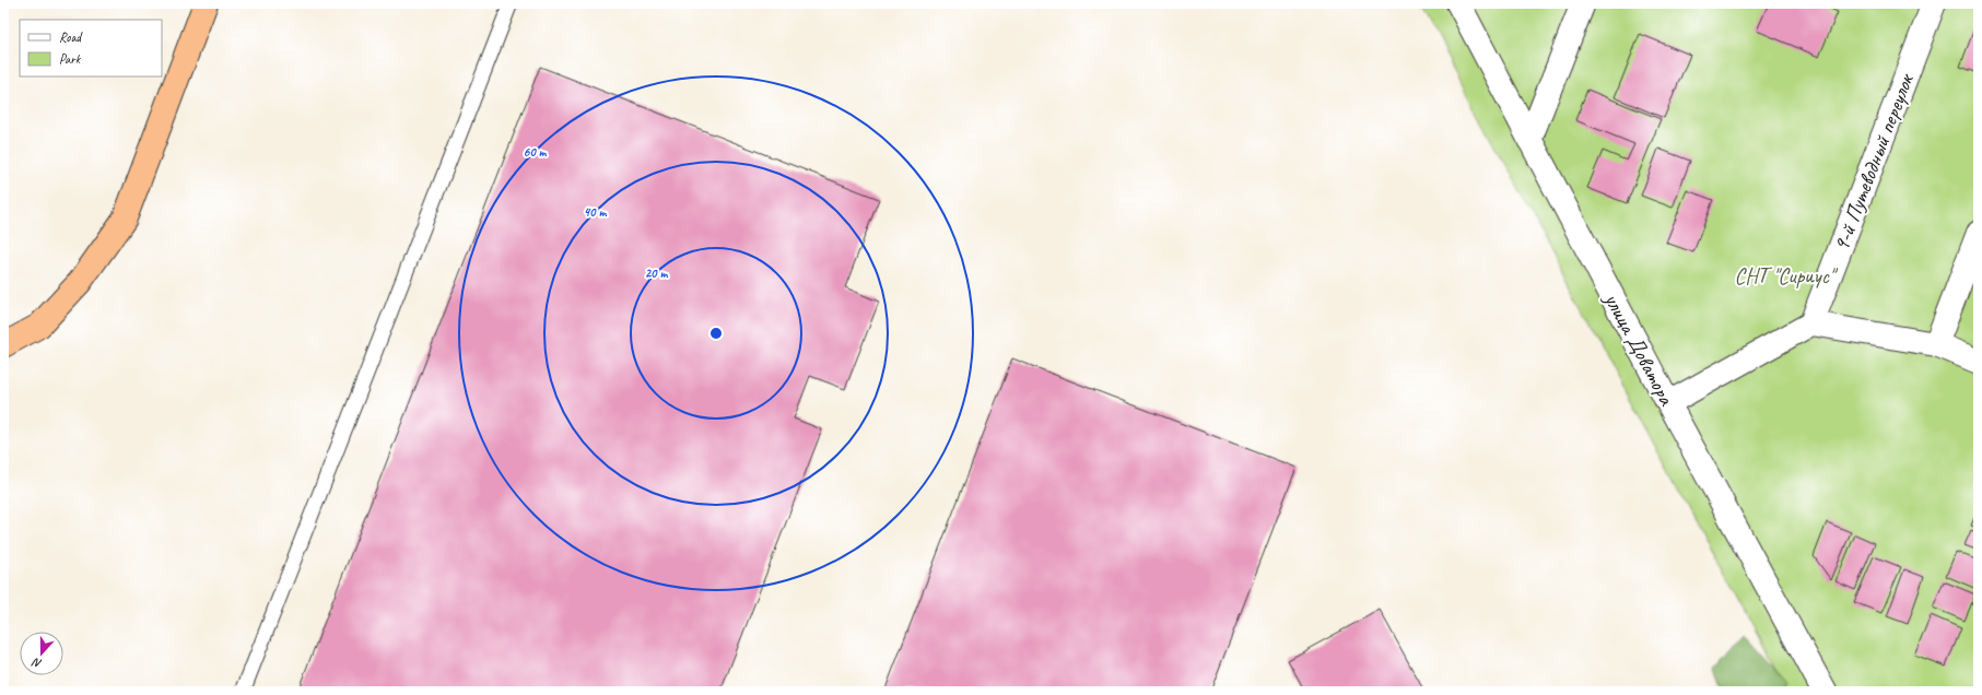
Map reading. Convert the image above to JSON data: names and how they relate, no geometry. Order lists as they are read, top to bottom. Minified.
{"streets":{"street":["9-й Путеводный переулок","улица Доватора"]},"parks":["СНТ \"Сириус\""],"legend":["Road","Park"],"north":"bottom","rings":["60 m","40 m","20 m"]}
